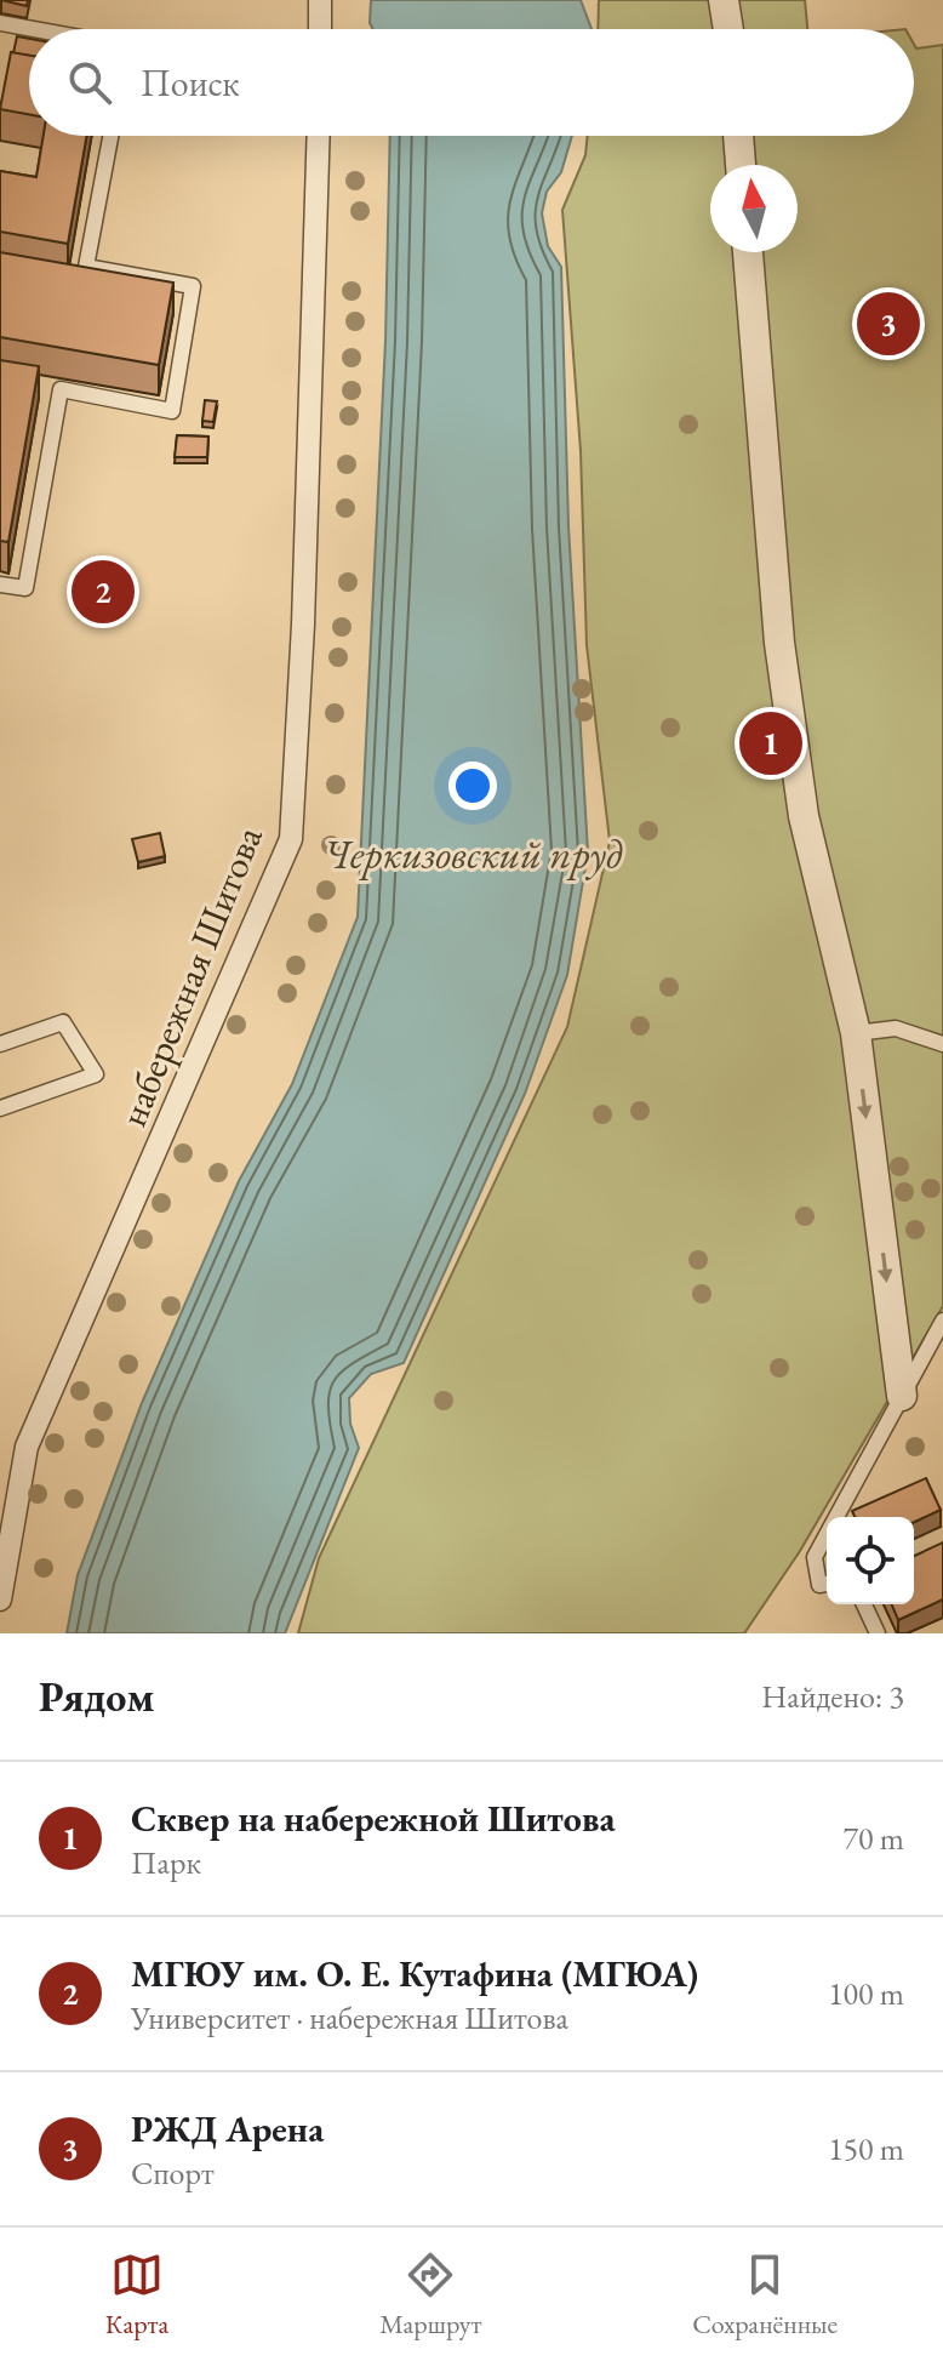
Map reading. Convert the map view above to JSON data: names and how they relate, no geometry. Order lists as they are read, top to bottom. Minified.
{"streets":{"street":["набережная Шитова"]},"water":["Черкизовский пруд"],"north":"top","page":{"search":"Поиск","pins":["3","2","1"],"heading":["Рядом","Найдено: 3"],"list":[{"mark":"1","name":"Сквер на набережной Шитова","note":"Парк","value":"70 m"},{"mark":"2","name":"МГЮУ им. О. Е. Кутафина (МГЮА)","note":"Университет · набережная Шитова","value":"100 m"},{"mark":"3","name":"РЖД Арена","note":"Спорт","value":"150 m"}],"nav":["Карта","Маршрут","Сохранённые"]}}
